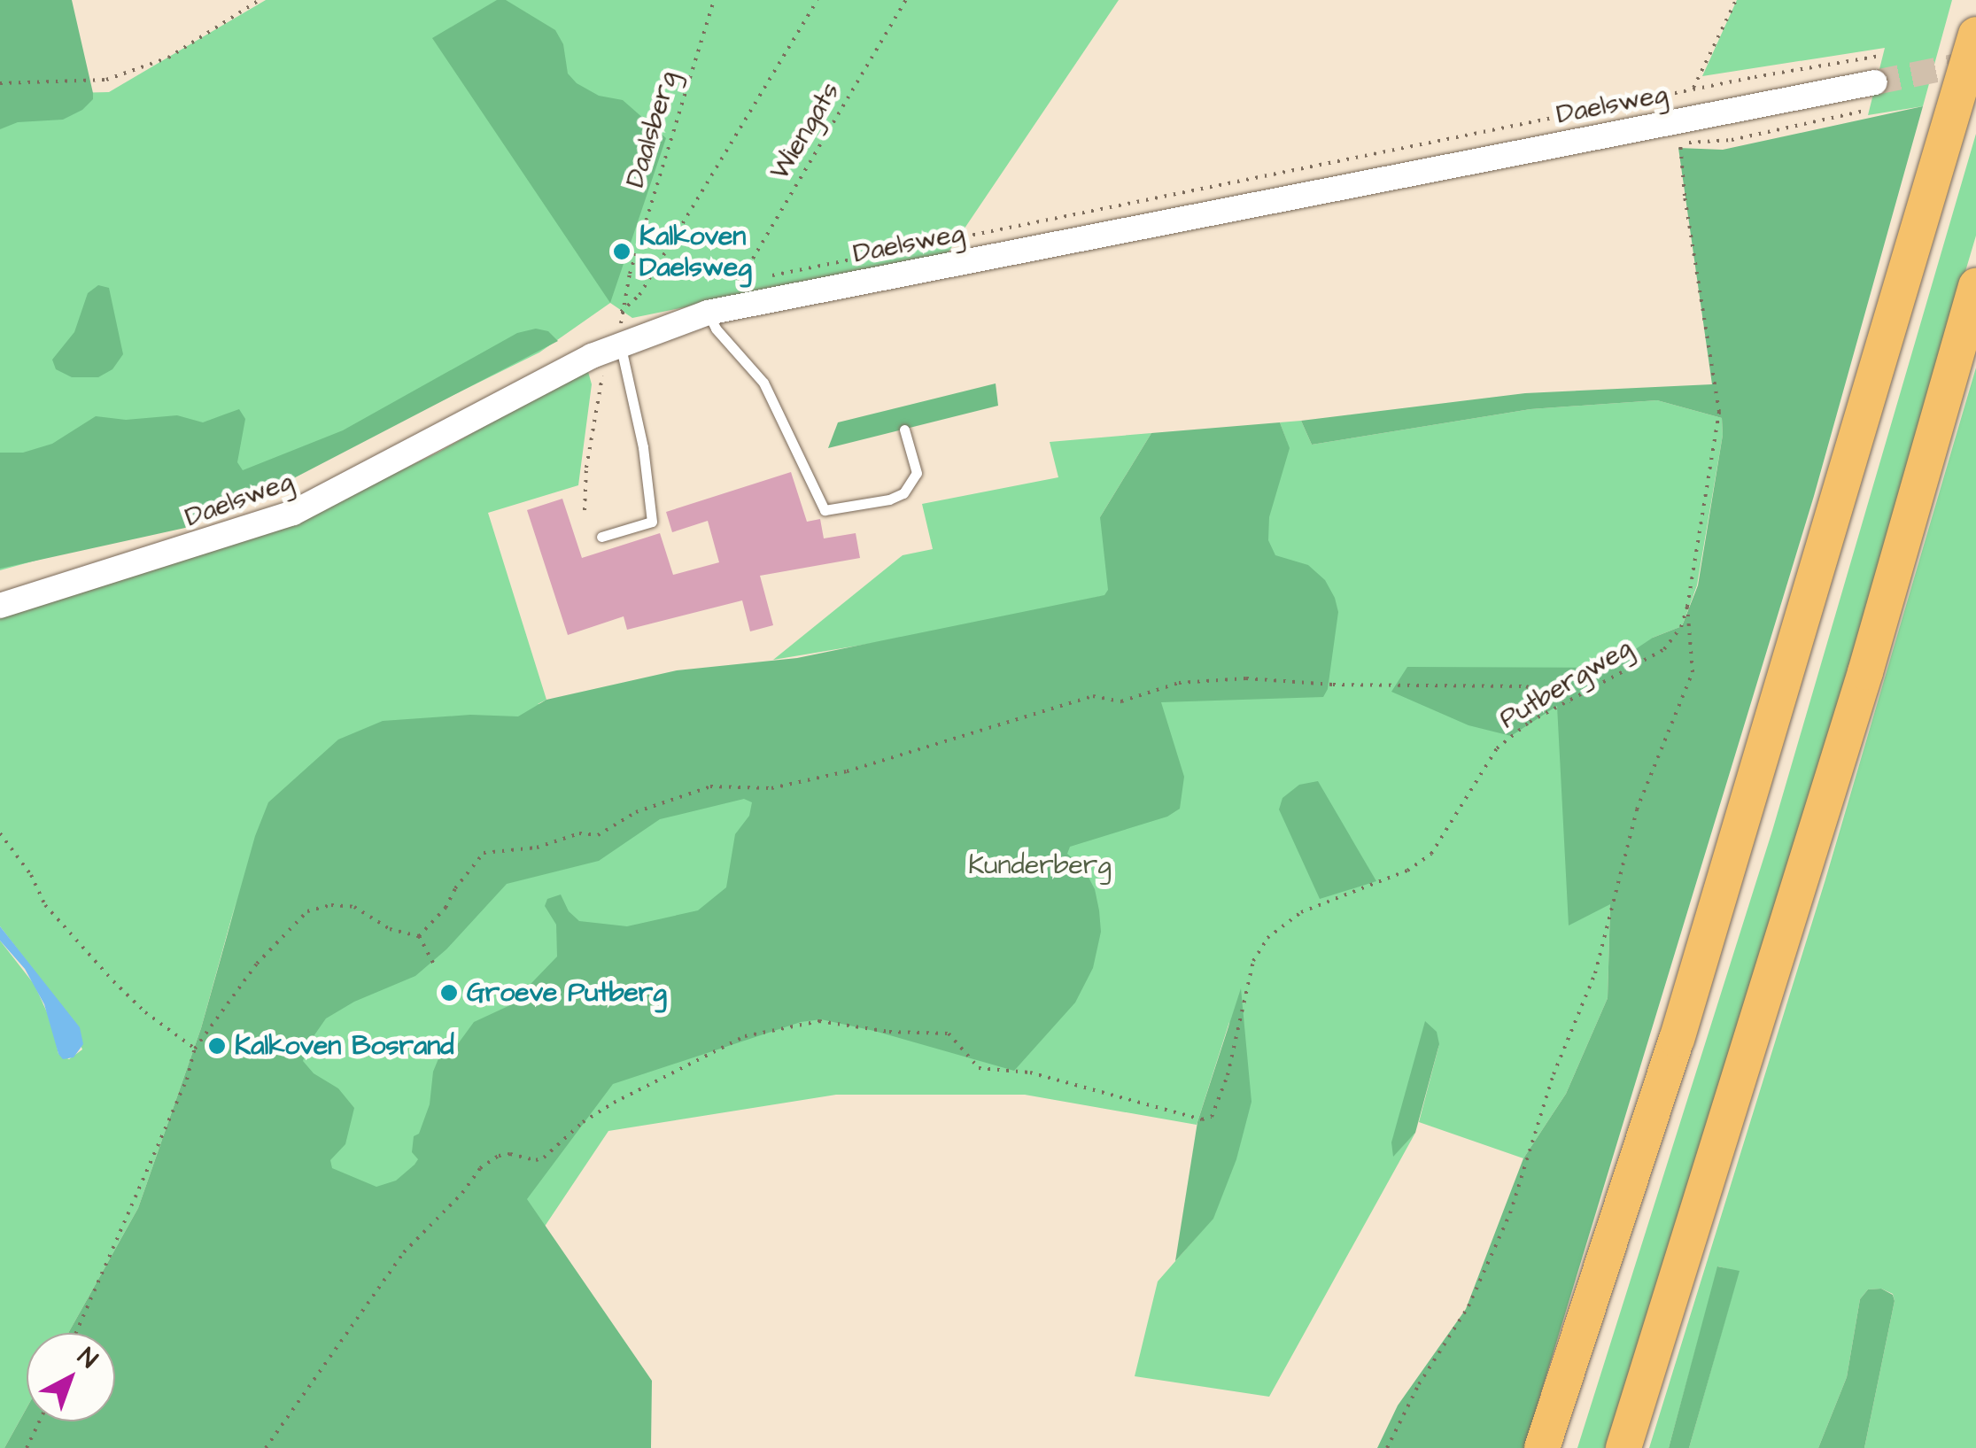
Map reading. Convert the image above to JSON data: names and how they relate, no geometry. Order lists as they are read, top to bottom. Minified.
{"streets":{"street":["Daelsweg"],"path":["Daalsberg","Wiengats","Putbergweg"]},"crossings":[["Daelsweg","Daalsberg"]],"parks":["Kunderberg"],"places":["Kalkoven Daelsweg","Groeve Putberg","Kalkoven Bosrand"],"north":"top right"}
